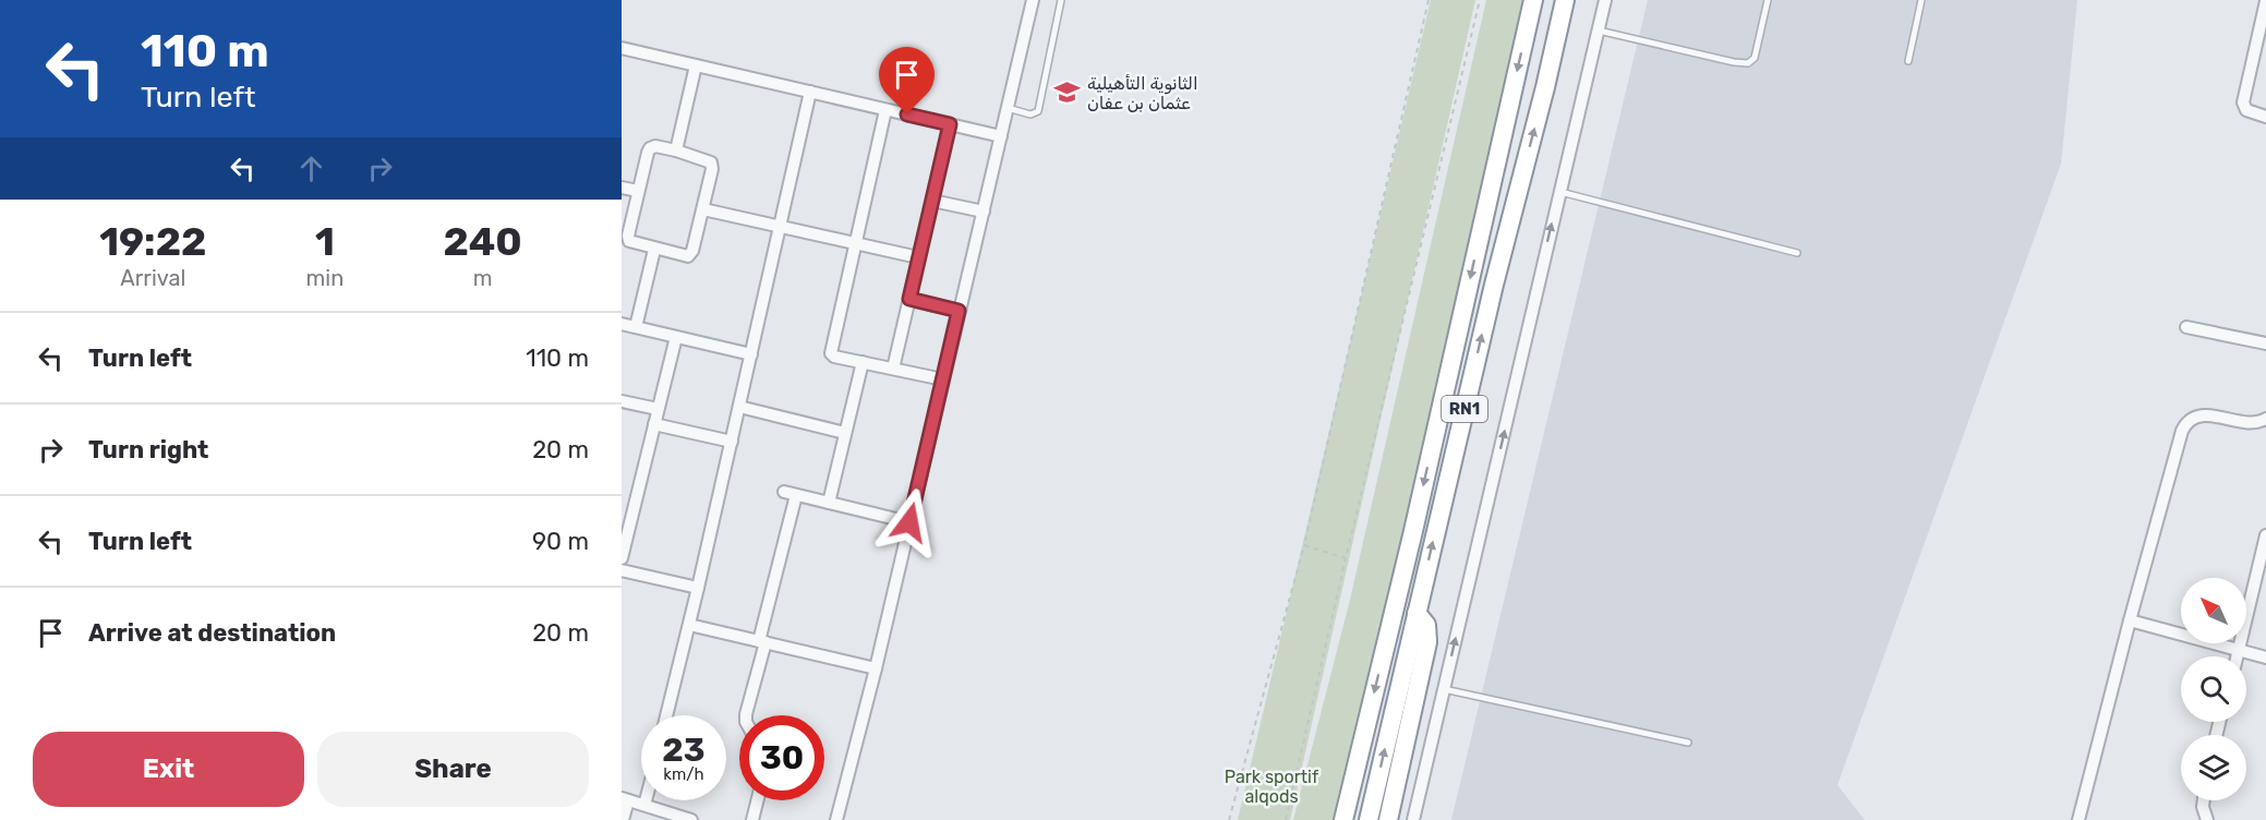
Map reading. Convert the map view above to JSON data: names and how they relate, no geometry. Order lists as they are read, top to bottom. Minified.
{"streets":{"highway":["RN1"]},"parks":["Park sportif alqods"],"places":{"school or university":["الثانوية التأهيلية عثمان بن عفان"]},"north":"top left","page":{"turn":["110 m","Turn left"],"eta":["19:22","Arrival","1","min","240","m"],"list":[{"name":"Turn left","value":"110 m"},{"name":"Turn right","value":"20 m"},{"name":"Turn left","value":"90 m"},{"name":"Arrive at destination","value":"20 m"}],"speed":"23 km/h","limit":"30","buttons":["Exit","Share"]}}
